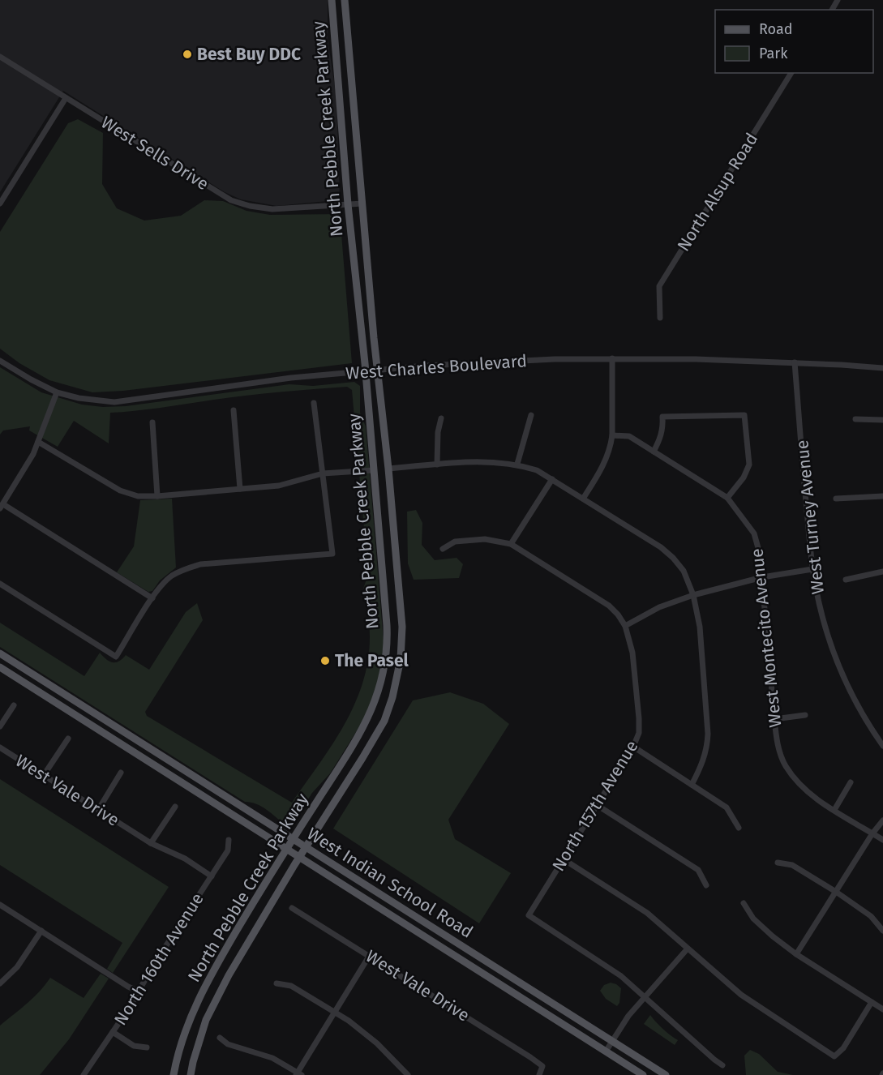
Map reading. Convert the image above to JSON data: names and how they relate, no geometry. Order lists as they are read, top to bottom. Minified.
{"streets":{"main road":["North Pebble Creek Parkway","West Indian School Road"],"street":["West Sells Drive","North Alsup Road","West Charles Boulevard","West Turney Avenue","West Montecito Avenue","West Vale Drive","North 157th Avenue","North 160th Avenue"]},"crossings":[["North Pebble Creek Parkway","West Sells Drive"],["North Pebble Creek Parkway","West Charles Boulevard"],["North Pebble Creek Parkway","West Indian School Road"],["West Charles Boulevard","West Turney Avenue"],["West Vale Drive","North 160th Avenue"]],"places":["Best Buy DDC","The Pasel"],"legend":["Road","Park"]}
